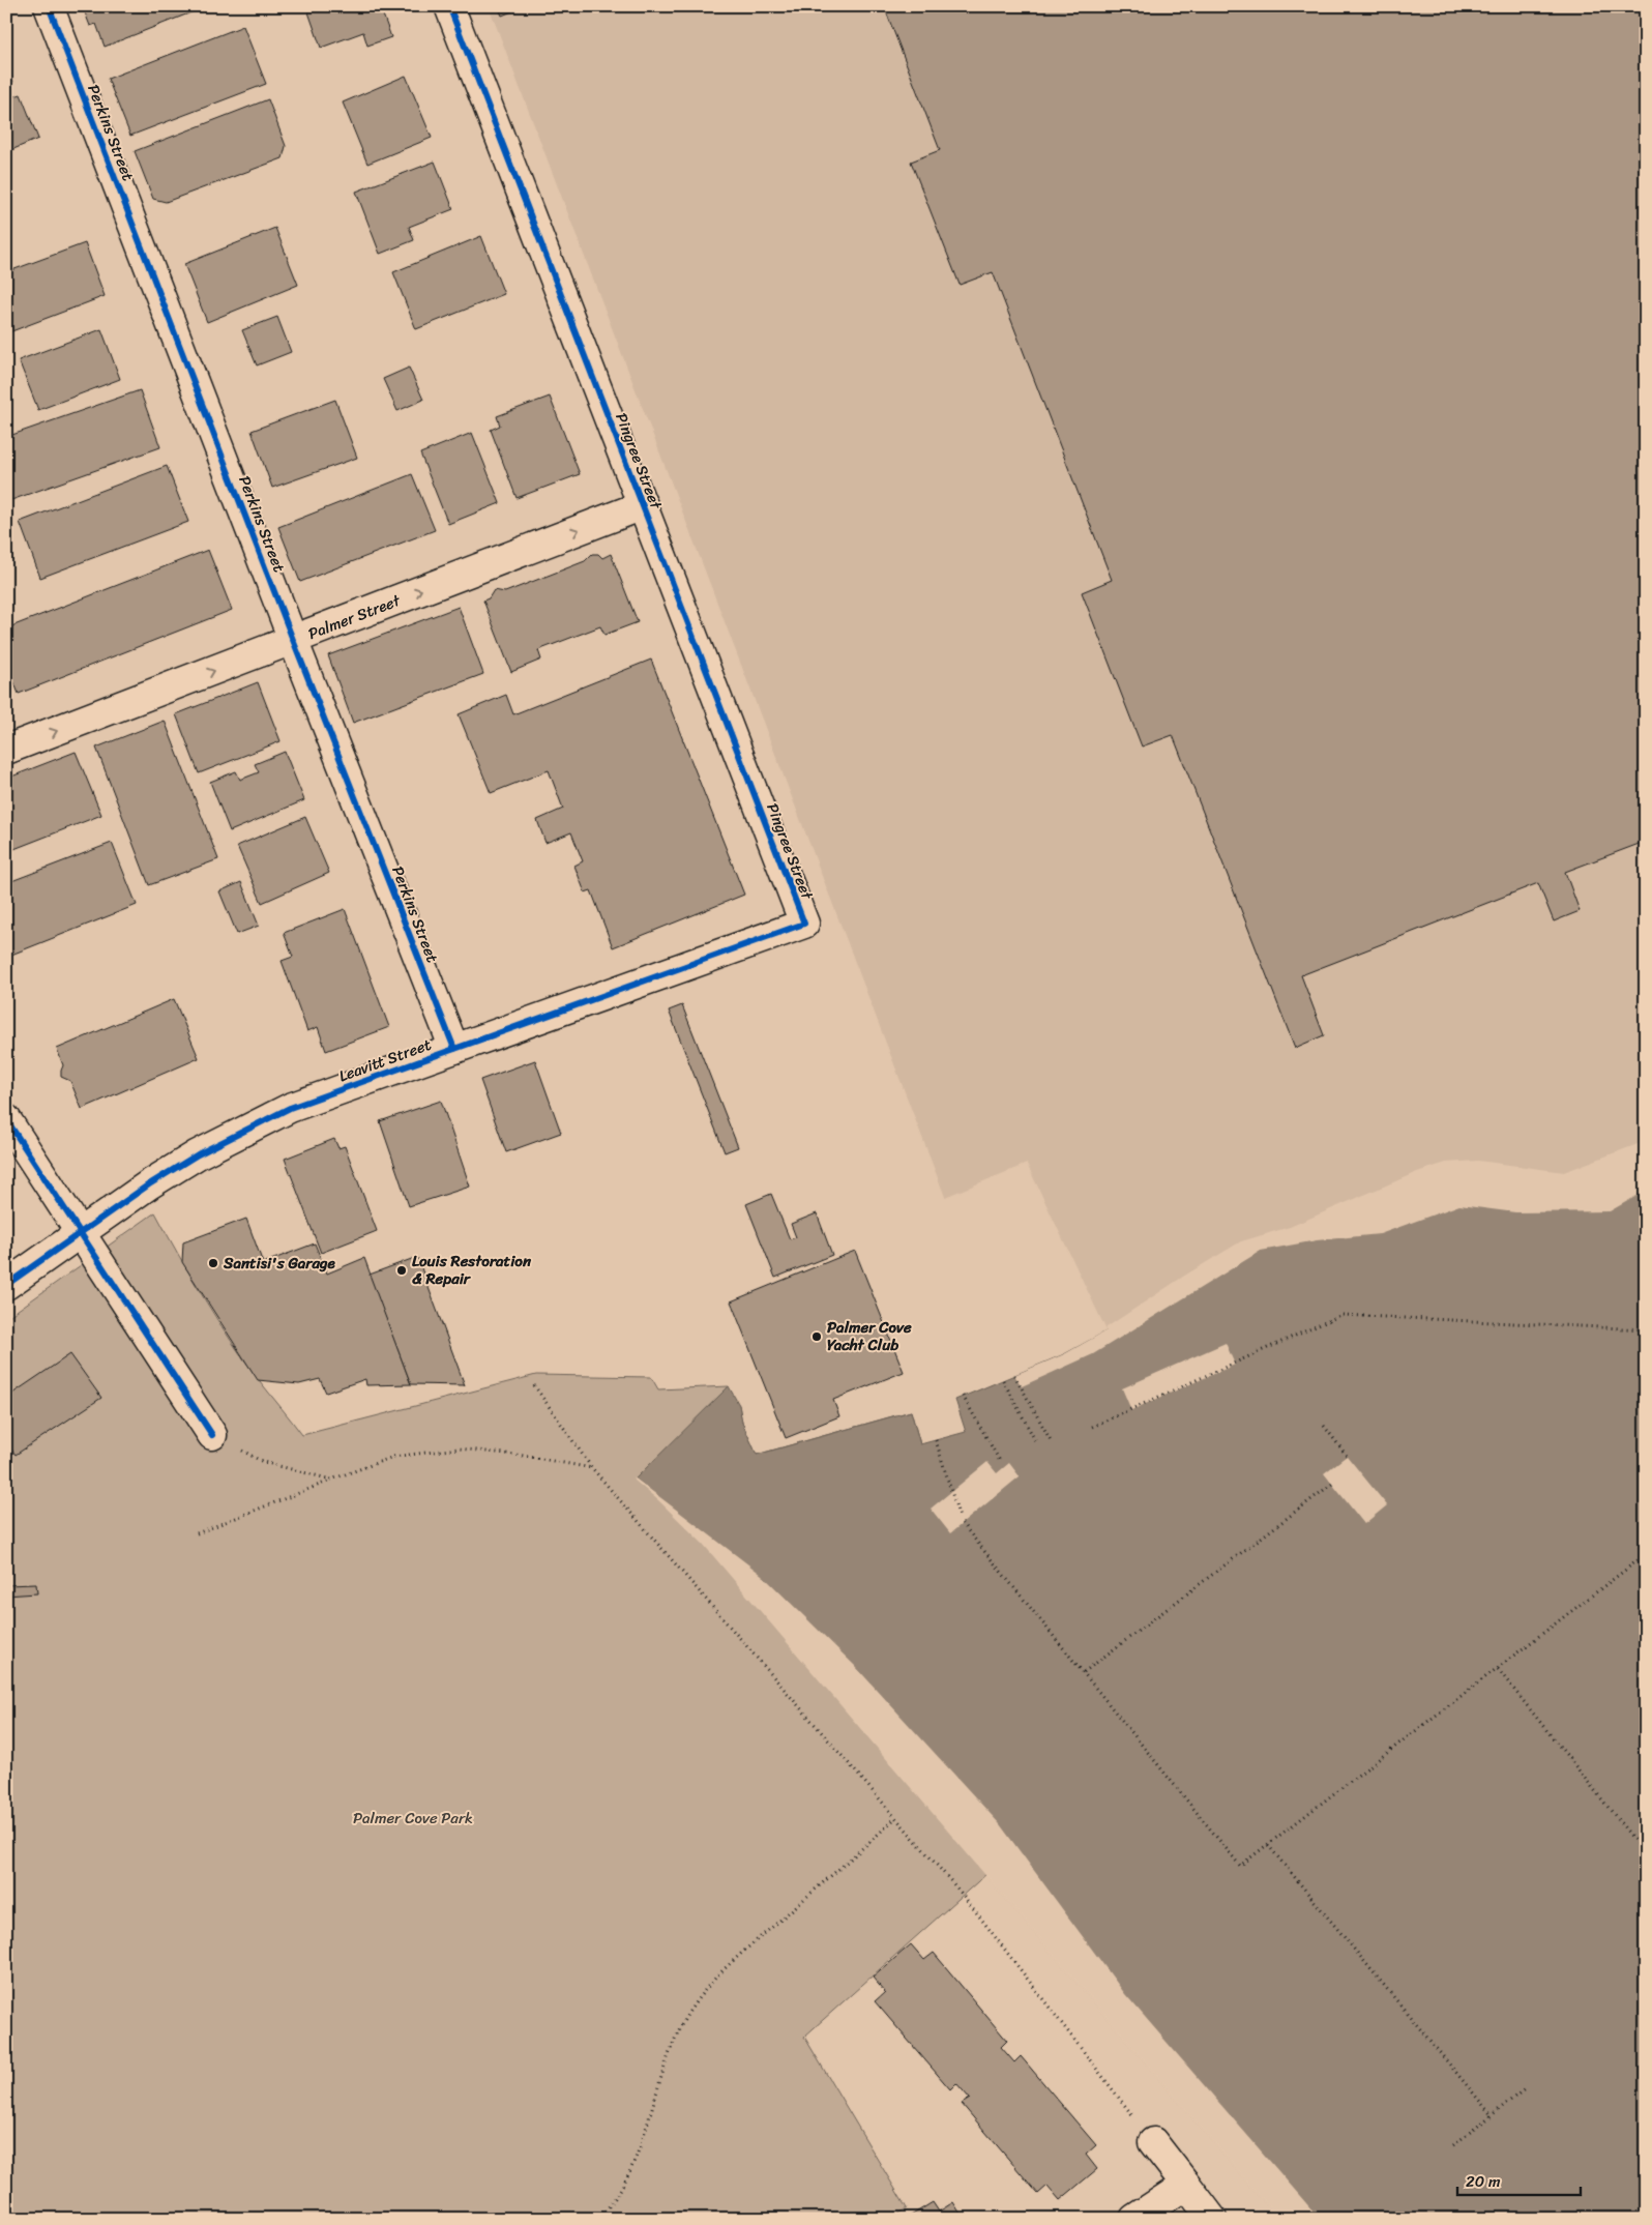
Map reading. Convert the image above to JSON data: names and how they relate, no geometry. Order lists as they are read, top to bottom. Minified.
{"streets":{"street":["Perkins Street","Pingree Street","Palmer Street","Leavitt Street"]},"crossings":[["Perkins Street","Palmer Street"],["Perkins Street","Leavitt Street"],["Pingree Street","Palmer Street"],["Pingree Street","Leavitt Street"]],"one_way":["Palmer Street"],"parks":["Palmer Cove Park"],"places":["Santisi's Garage","Louis Restoration & Repair","Palmer Cove Yacht Club"],"scale_bar":"20 m"}
